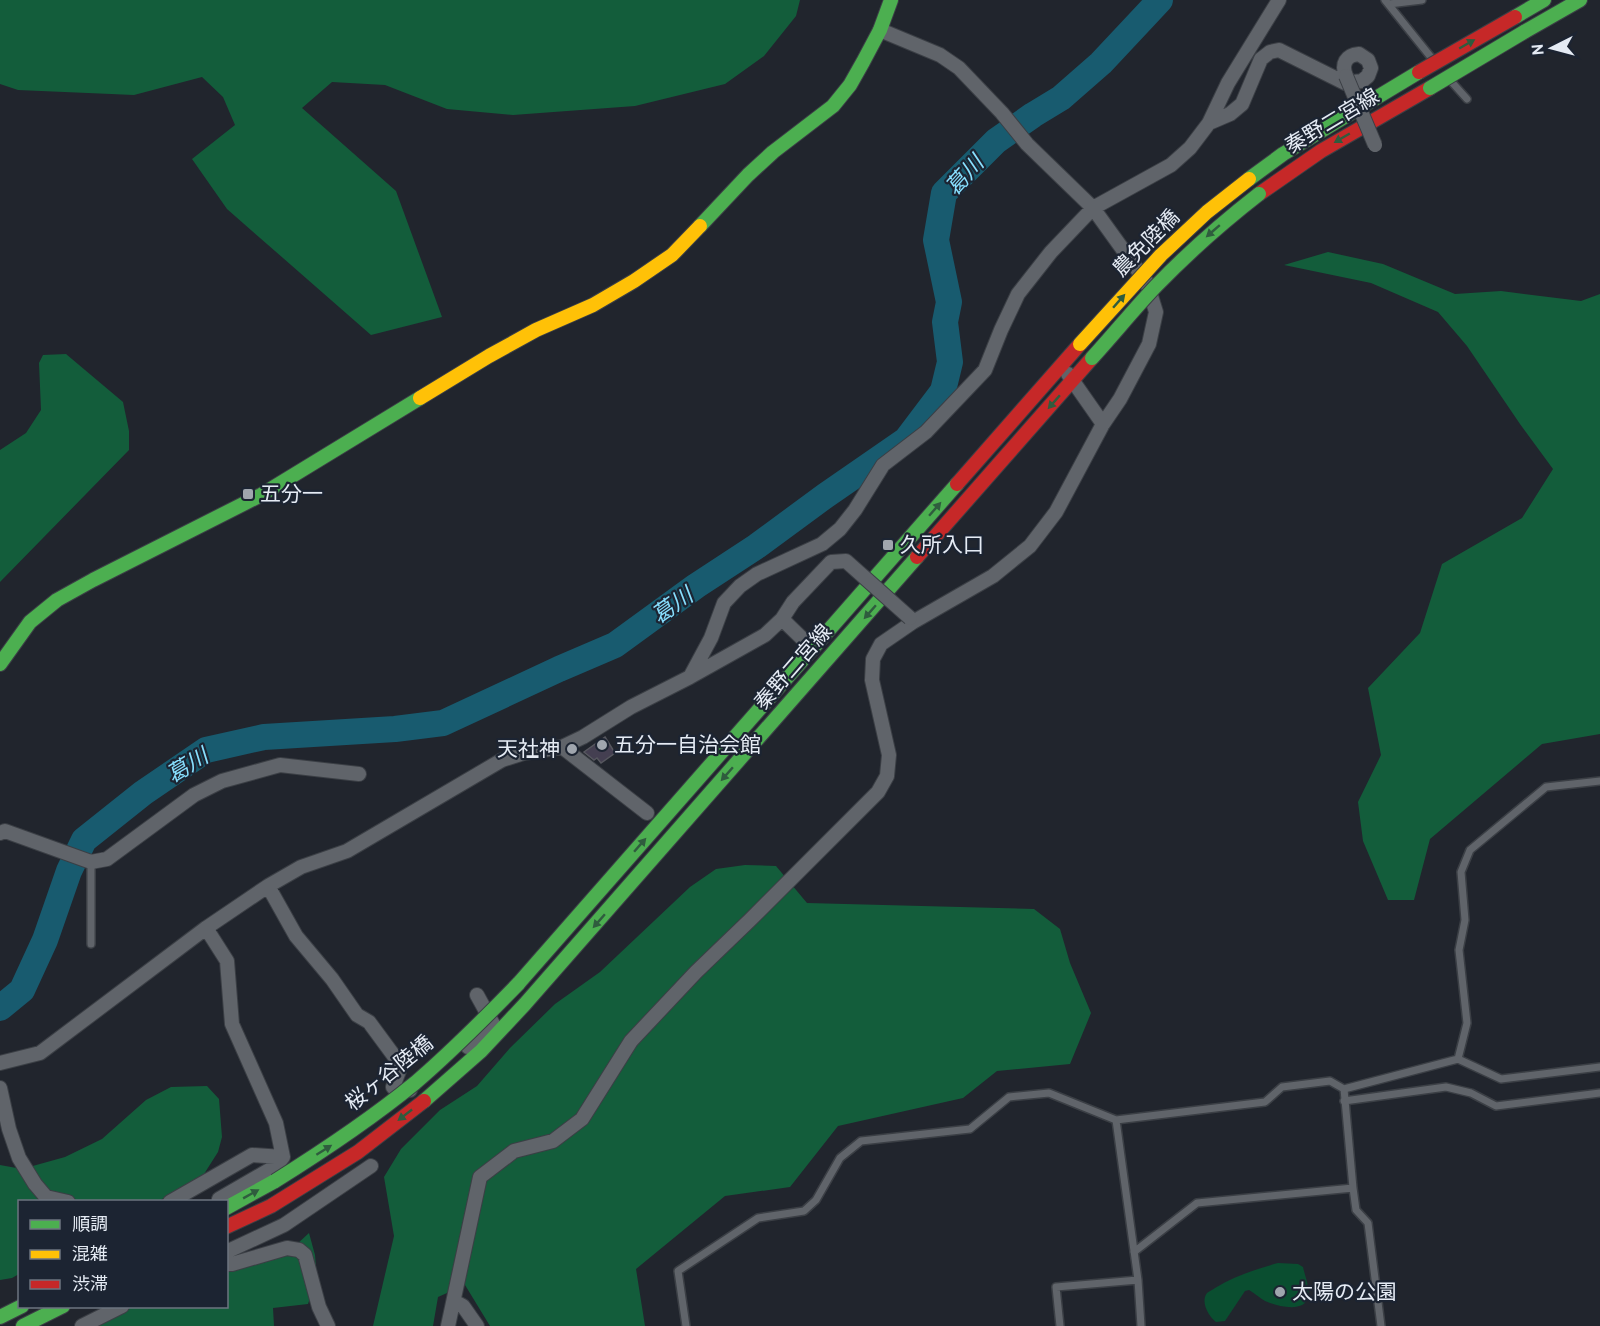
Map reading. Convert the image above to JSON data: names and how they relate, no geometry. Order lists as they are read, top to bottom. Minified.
{"streets":{"main road":["秦野二宮線","農免陸橋","桜ヶ谷陸橋"]},"crossings":[["秦野二宮線","農免陸橋"],["秦野二宮線","桜ヶ谷陸橋"]],"water":["葛川"],"places":{"transit":["五分一","久所入口"],"other":["五分一自治会館","天社神","太陽の公園"]},"legend":["順調","混雑","渋滞"],"north":"left"}
